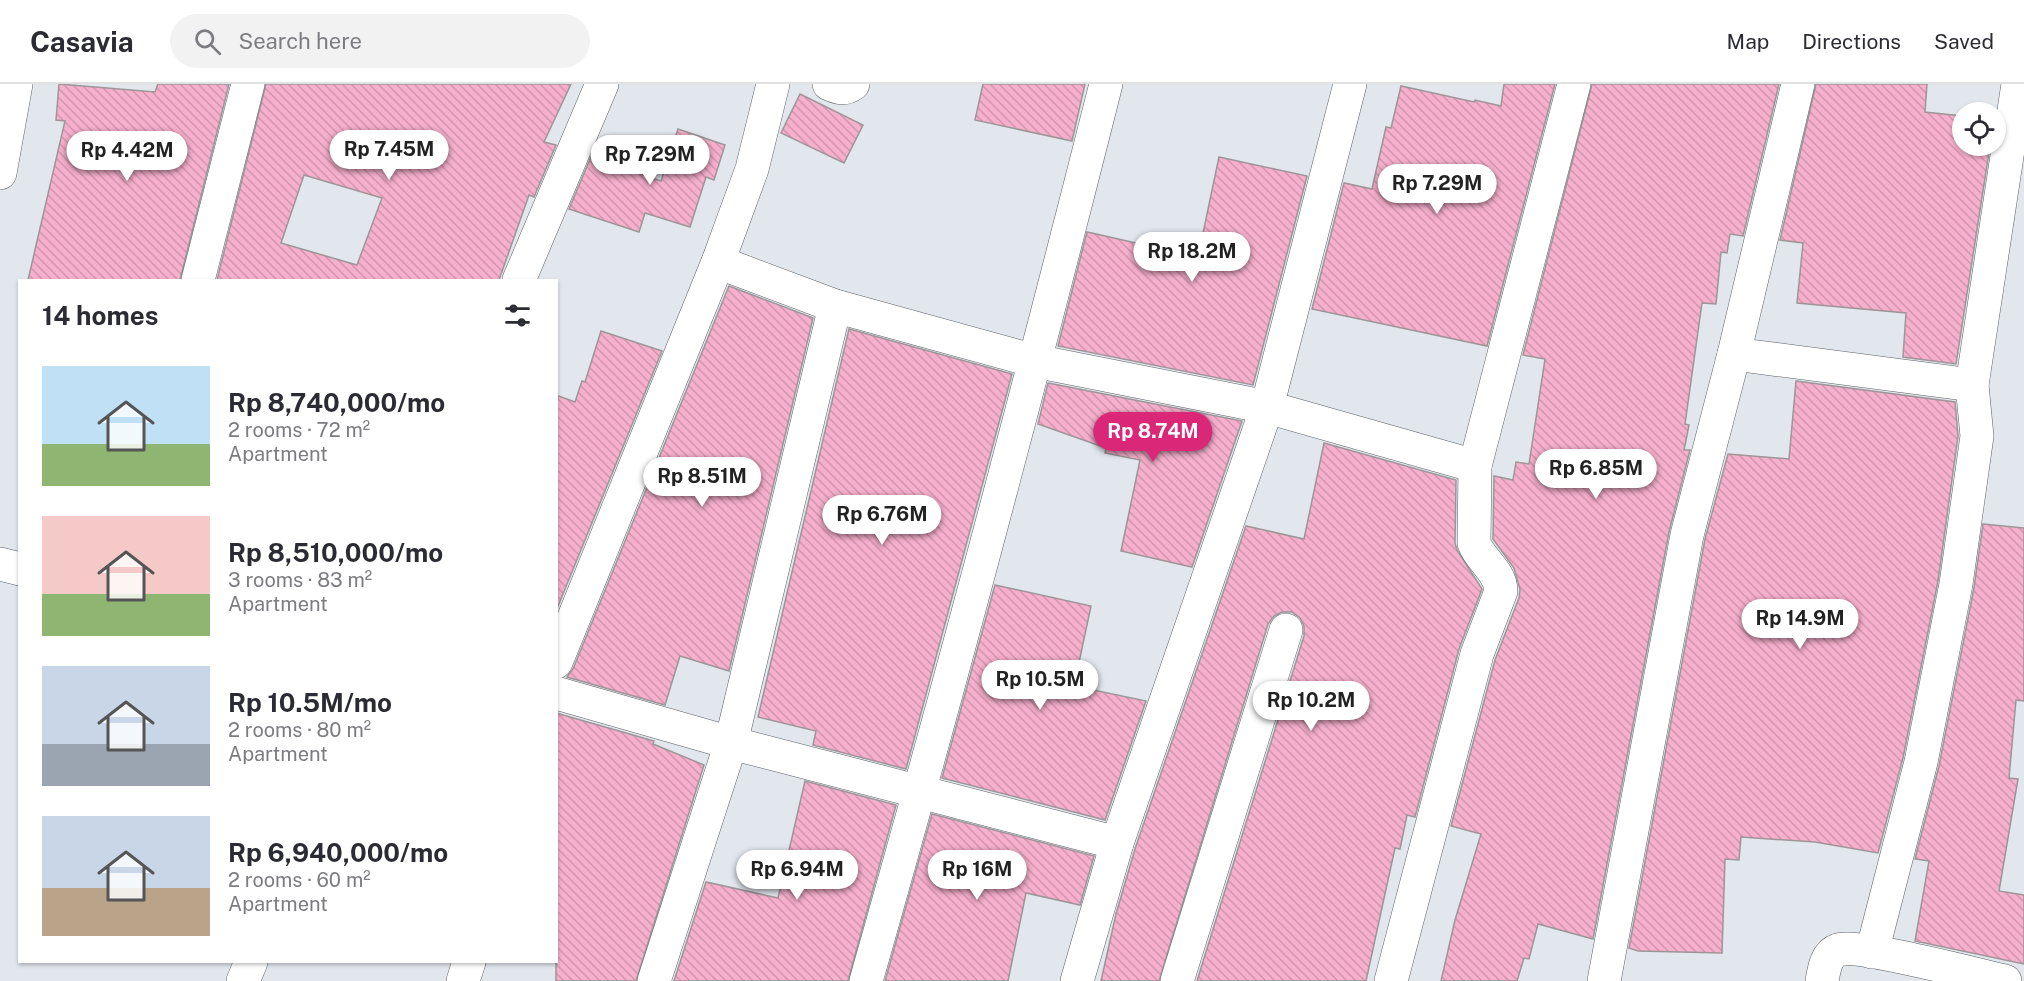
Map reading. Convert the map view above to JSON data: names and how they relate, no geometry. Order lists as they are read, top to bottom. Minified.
{"page":{"header":"Casavia","search":"Search here","nav":["Map","Directions","Saved"],"price":["Rp 7.45M","Rp 4.42M","Rp 7.29M","Rp 7.29M","Rp 18.2M","Rp 8.74M","Rp 6.85M","Rp 8.51M","Rp 6.76M","Rp 14.9M","Rp 10.5M","Rp 10.2M","Rp 6.94M","Rp 16M"],"heading":"14 homes","list":[{"name":"Rp 8,740,000/mo","note":"2 rooms · 72 m² · Apartment"},{"name":"Rp 8,510,000/mo","note":"3 rooms · 83 m² · Apartment"},{"name":"Rp 10.5M/mo","note":"2 rooms · 80 m² · Apartment"},{"name":"Rp 6,940,000/mo","note":"2 rooms · 60 m² · Apartment"}]}}
